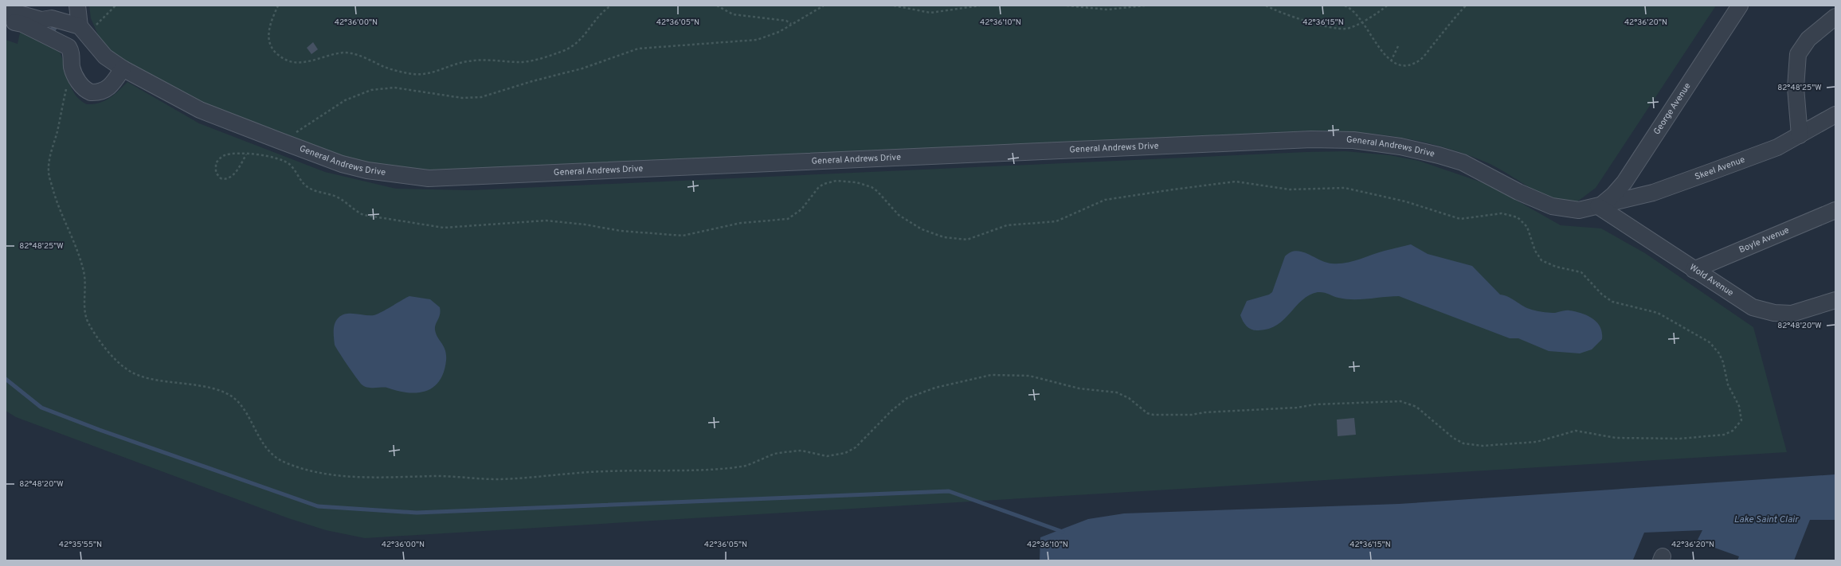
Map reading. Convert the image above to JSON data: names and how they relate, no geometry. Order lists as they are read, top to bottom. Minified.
{"streets":{"street":["George Avenue","General Andrews Drive","Skeel Avenue","Boyle Avenue","Wold Avenue"]},"crossings":[["George Avenue","General Andrews Drive"],["George Avenue","Skeel Avenue"],["George Avenue","Wold Avenue"],["General Andrews Drive","Skeel Avenue"],["General Andrews Drive","Wold Avenue"],["Skeel Avenue","Wold Avenue"],["Boyle Avenue","Wold Avenue"]],"water":["Lake Saint Clair"],"coordinates":["42°36'00\"N","42°36'05\"N","42°36'10\"N","42°36'15\"N","42°36'20\"N","82°48'25\"W","82°48'20\"W","42°35'55\"N"]}
